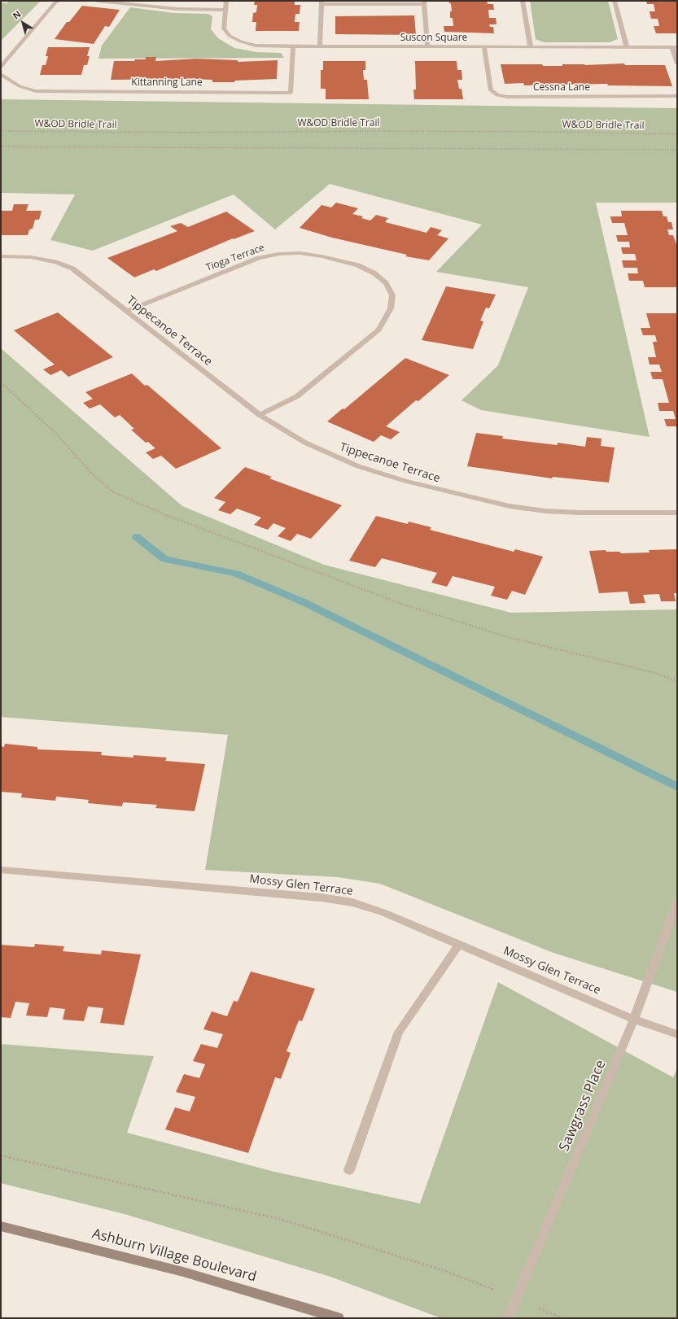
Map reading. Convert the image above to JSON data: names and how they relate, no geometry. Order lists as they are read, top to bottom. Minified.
{"streets":{"main road":["Ashburn Village Boulevard"],"street":["Suscon Square","Kittanning Lane","Cessna Lane","Tioga Terrace","Tippecanoe Terrace","Mossy Glen Terrace","Sawgrass Place"],"path":["W&OD Bridle Trail"]},"crossings":[["Suscon Square","Kittanning Lane"],["Suscon Square","Cessna Lane"],["Tioga Terrace","Tippecanoe Terrace"],["Mossy Glen Terrace","Sawgrass Place"]],"north":"top left"}
